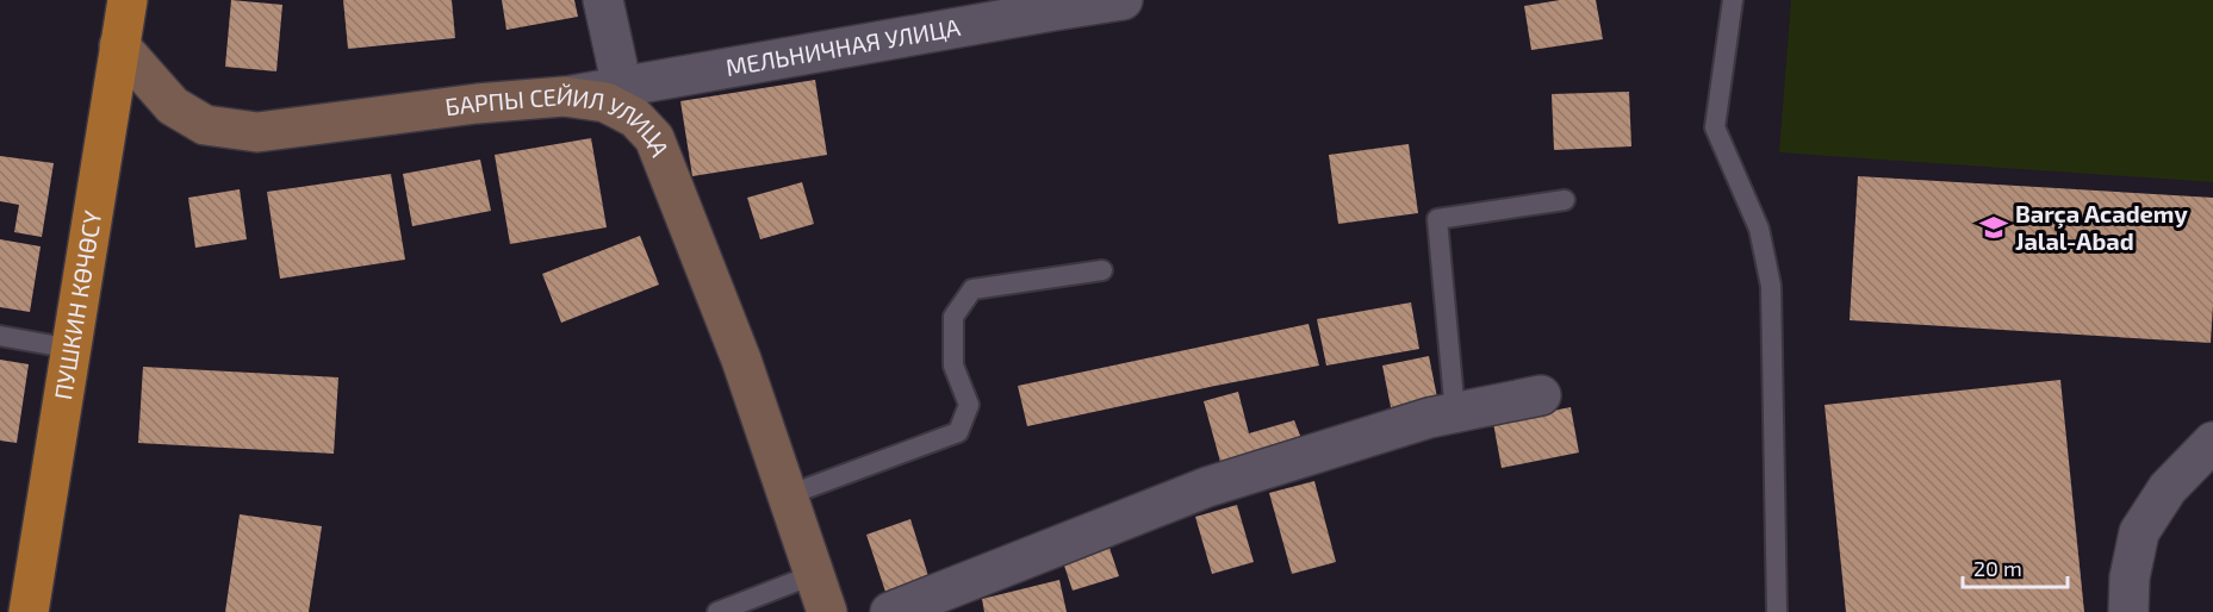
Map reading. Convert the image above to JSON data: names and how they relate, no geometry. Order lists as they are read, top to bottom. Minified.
{"streets":{"highway":["ПУШКИН КӨЧӨСҮ"],"main road":["БАРПЫ СЕЙИЛ УЛИЦА"],"street":["МЕЛЬНИЧНАЯ УЛИЦА"]},"crossings":[["МЕЛЬНИЧНАЯ УЛИЦА","БАРПЫ СЕЙИЛ УЛИЦА"],["БАРПЫ СЕЙИЛ УЛИЦА","ПУШКИН КӨЧӨСҮ"]],"places":{"school or university":["Barça Academy Jalal-Abad"]},"scale_bar":"20 m"}
